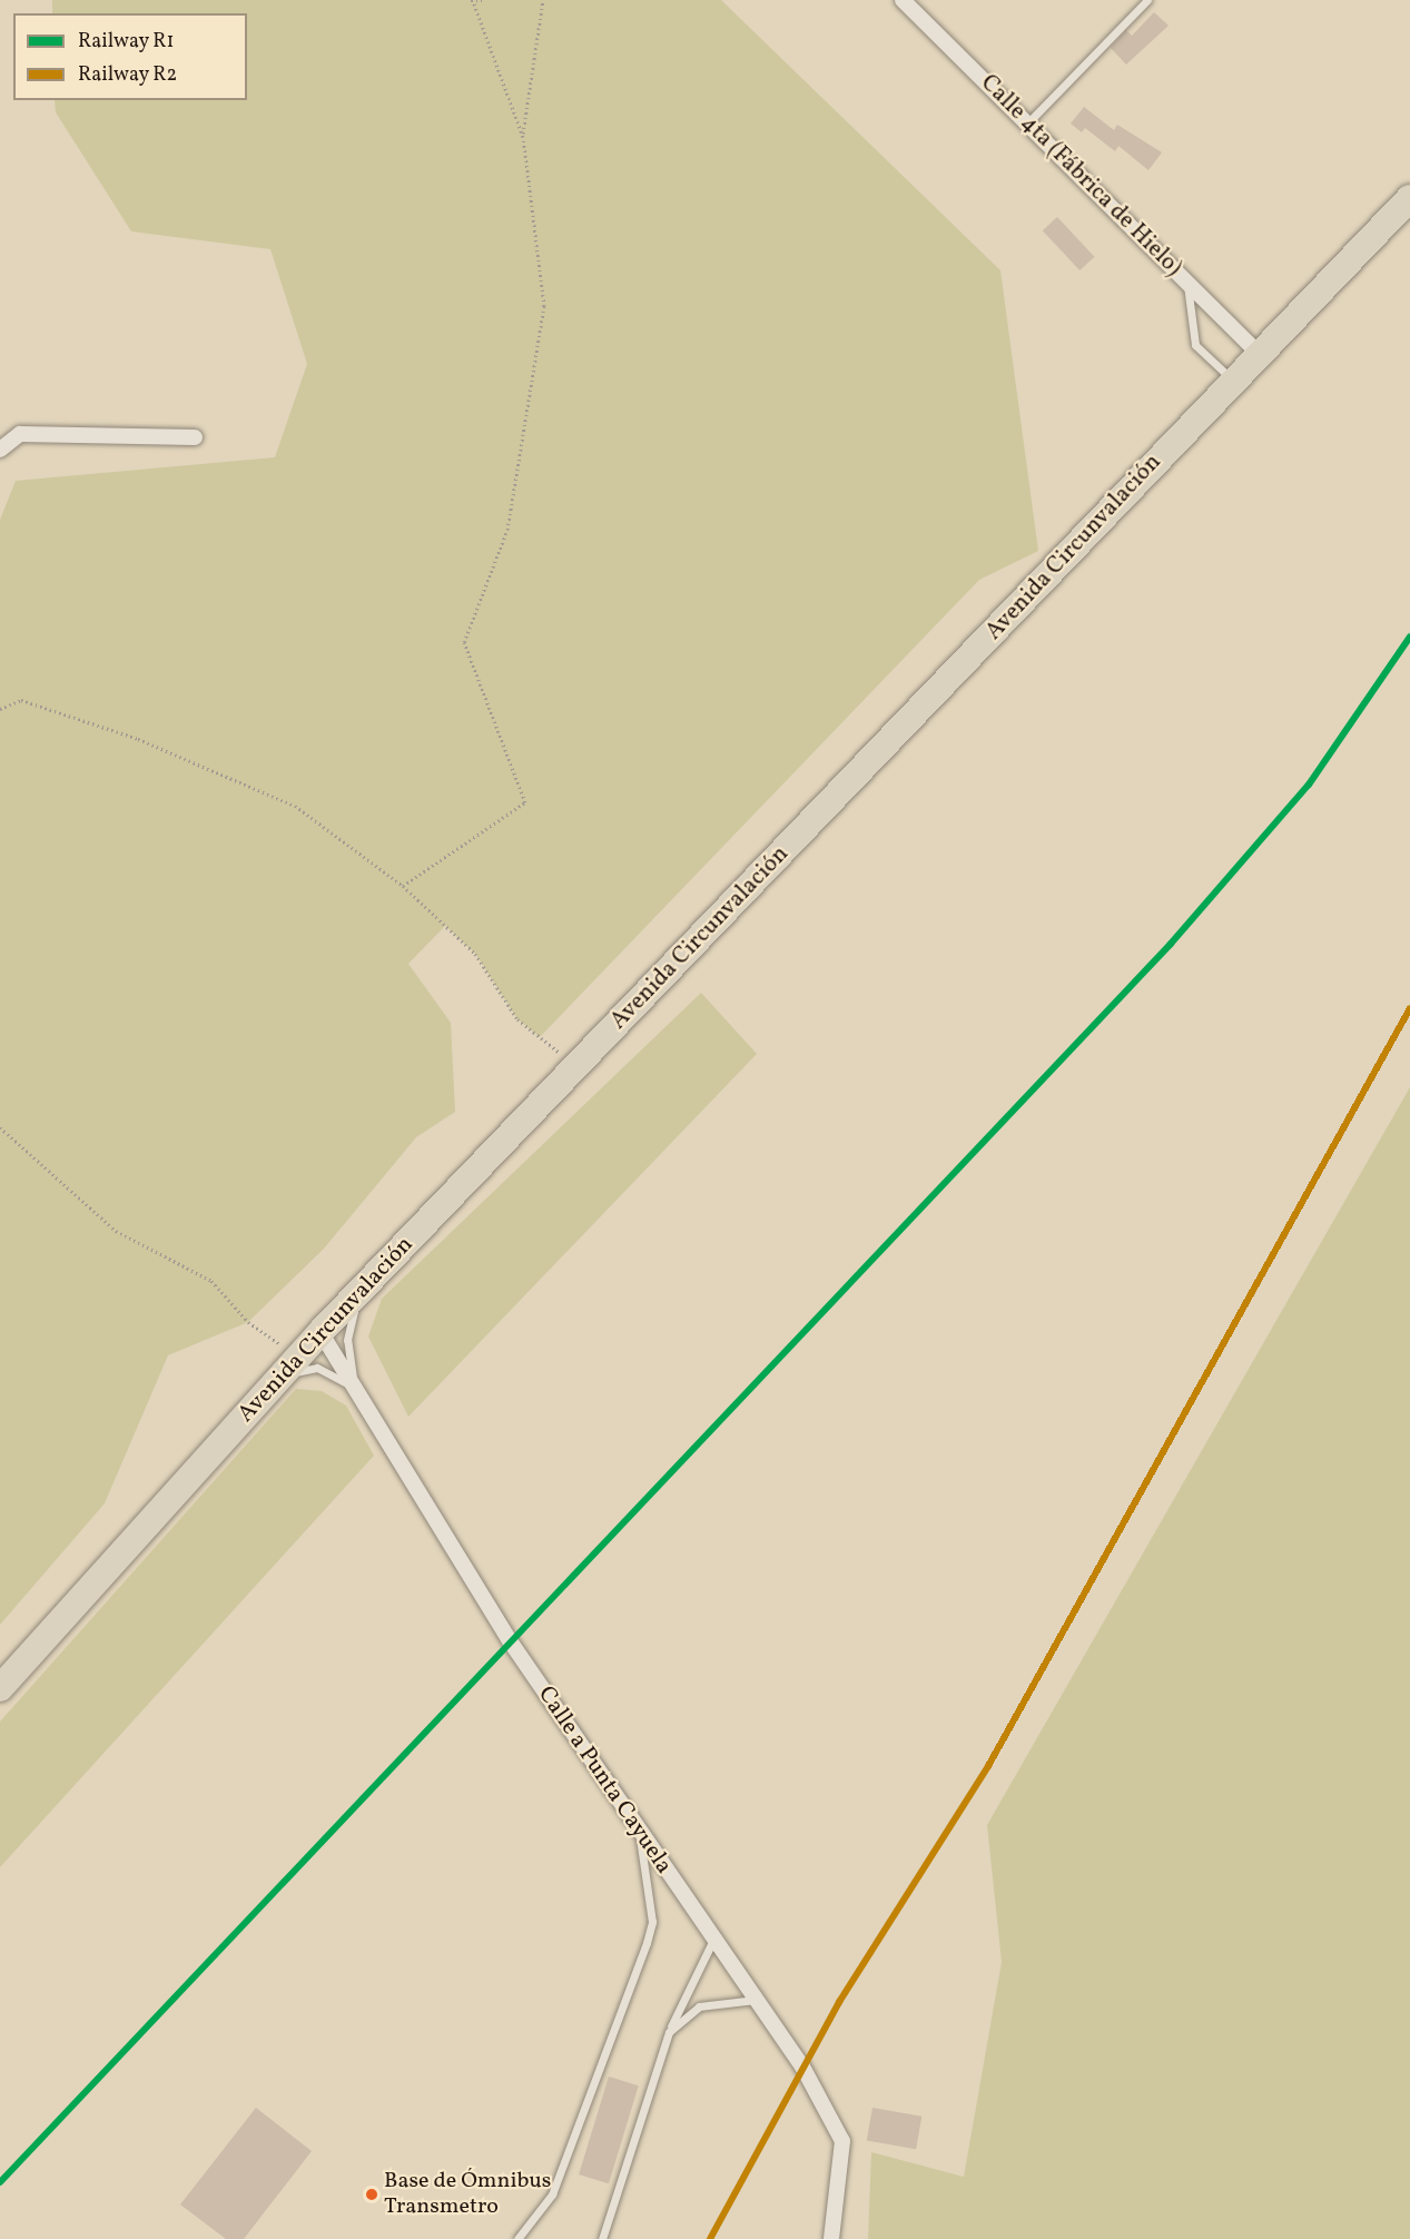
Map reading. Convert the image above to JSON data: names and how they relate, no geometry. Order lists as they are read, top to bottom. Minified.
{"streets":{"highway":["Avenida Circunvalación"],"street":["Calle 4ta (Fábrica de Hielo)","Calle a Punta Cayuela"]},"crossings":[["Calle 4ta (Fábrica de Hielo)","Avenida Circunvalación"],["Avenida Circunvalación","Calle a Punta Cayuela"]],"places":["Base de Ómnibus Transmetro"],"lines":["rail line R1","rail line R2"],"legend":["Railway R1","Railway R2"]}
